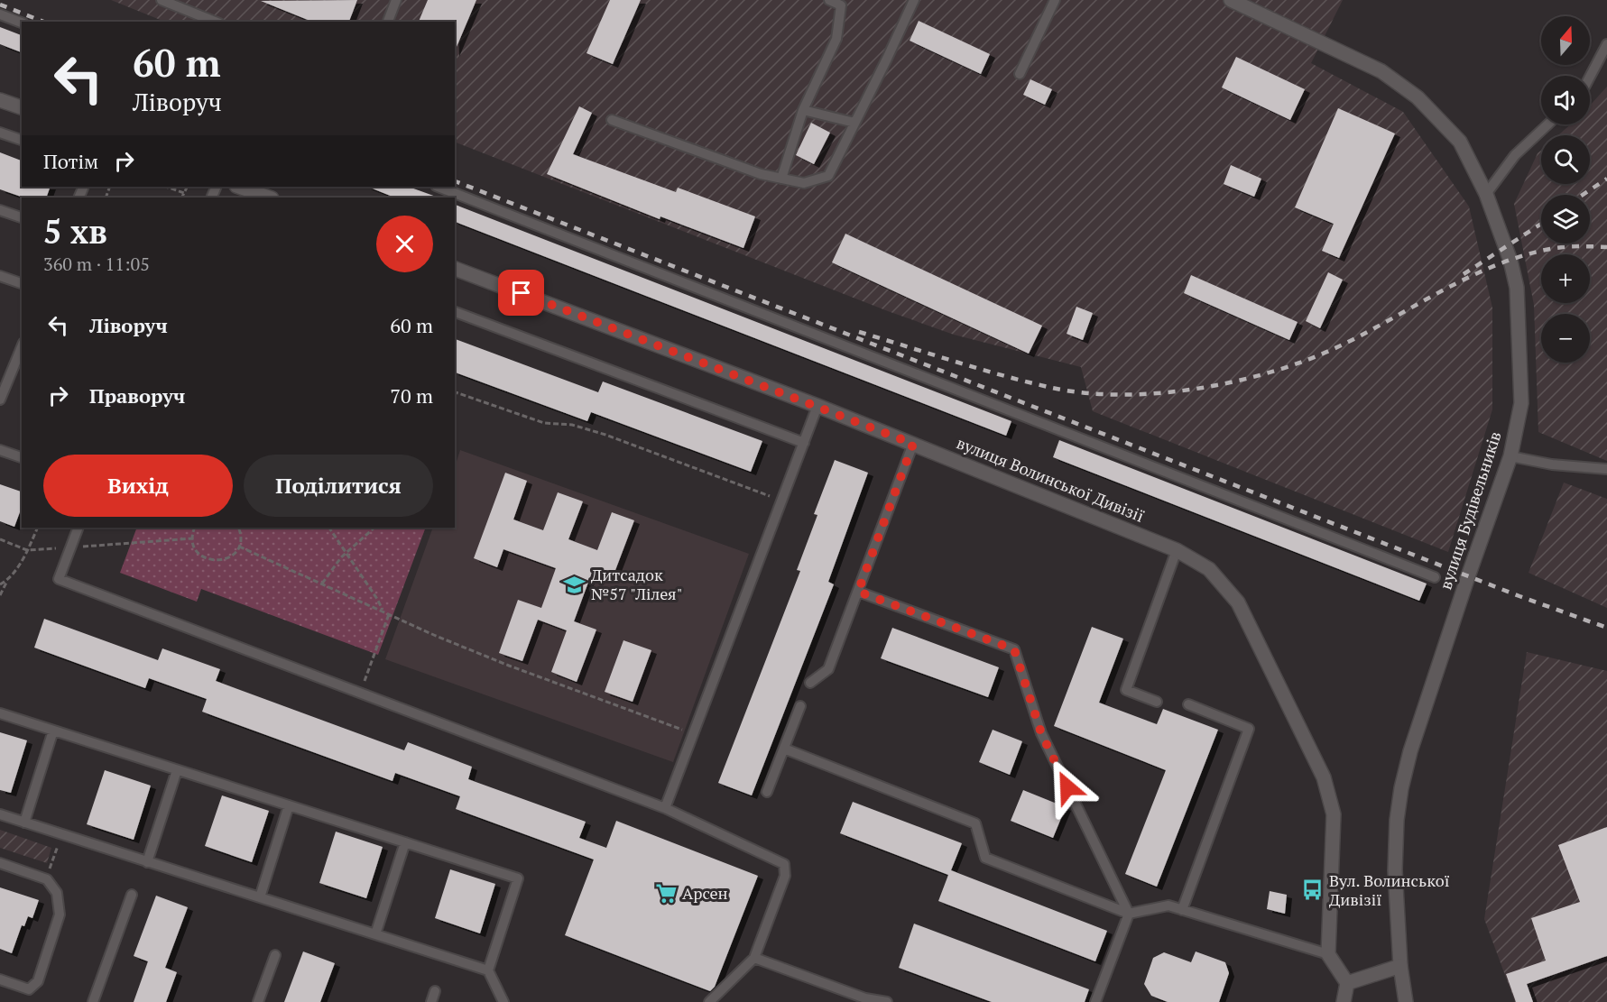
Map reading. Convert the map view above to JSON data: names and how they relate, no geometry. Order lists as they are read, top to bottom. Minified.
{"streets":{"street":["вулиця Волинської Дивізії","вулиця Будівельників"]},"places":{"school or university":["Дитсадок №57 \"Лілея\""],"bus stop":["Вул. Волинської Дивізії"],"supermarket":["Арсен"]},"north":"top","page":{"map_buttons":["+","−"],"turn":["60 m","Ліворуч"],"then":"Потім","heading":["5 хв","360 m · 11:05"],"list":[{"name":"Ліворуч","value":"60 m"},{"name":"Праворуч","value":"70 m"}],"buttons":["Вихід","Поділитися"]}}
